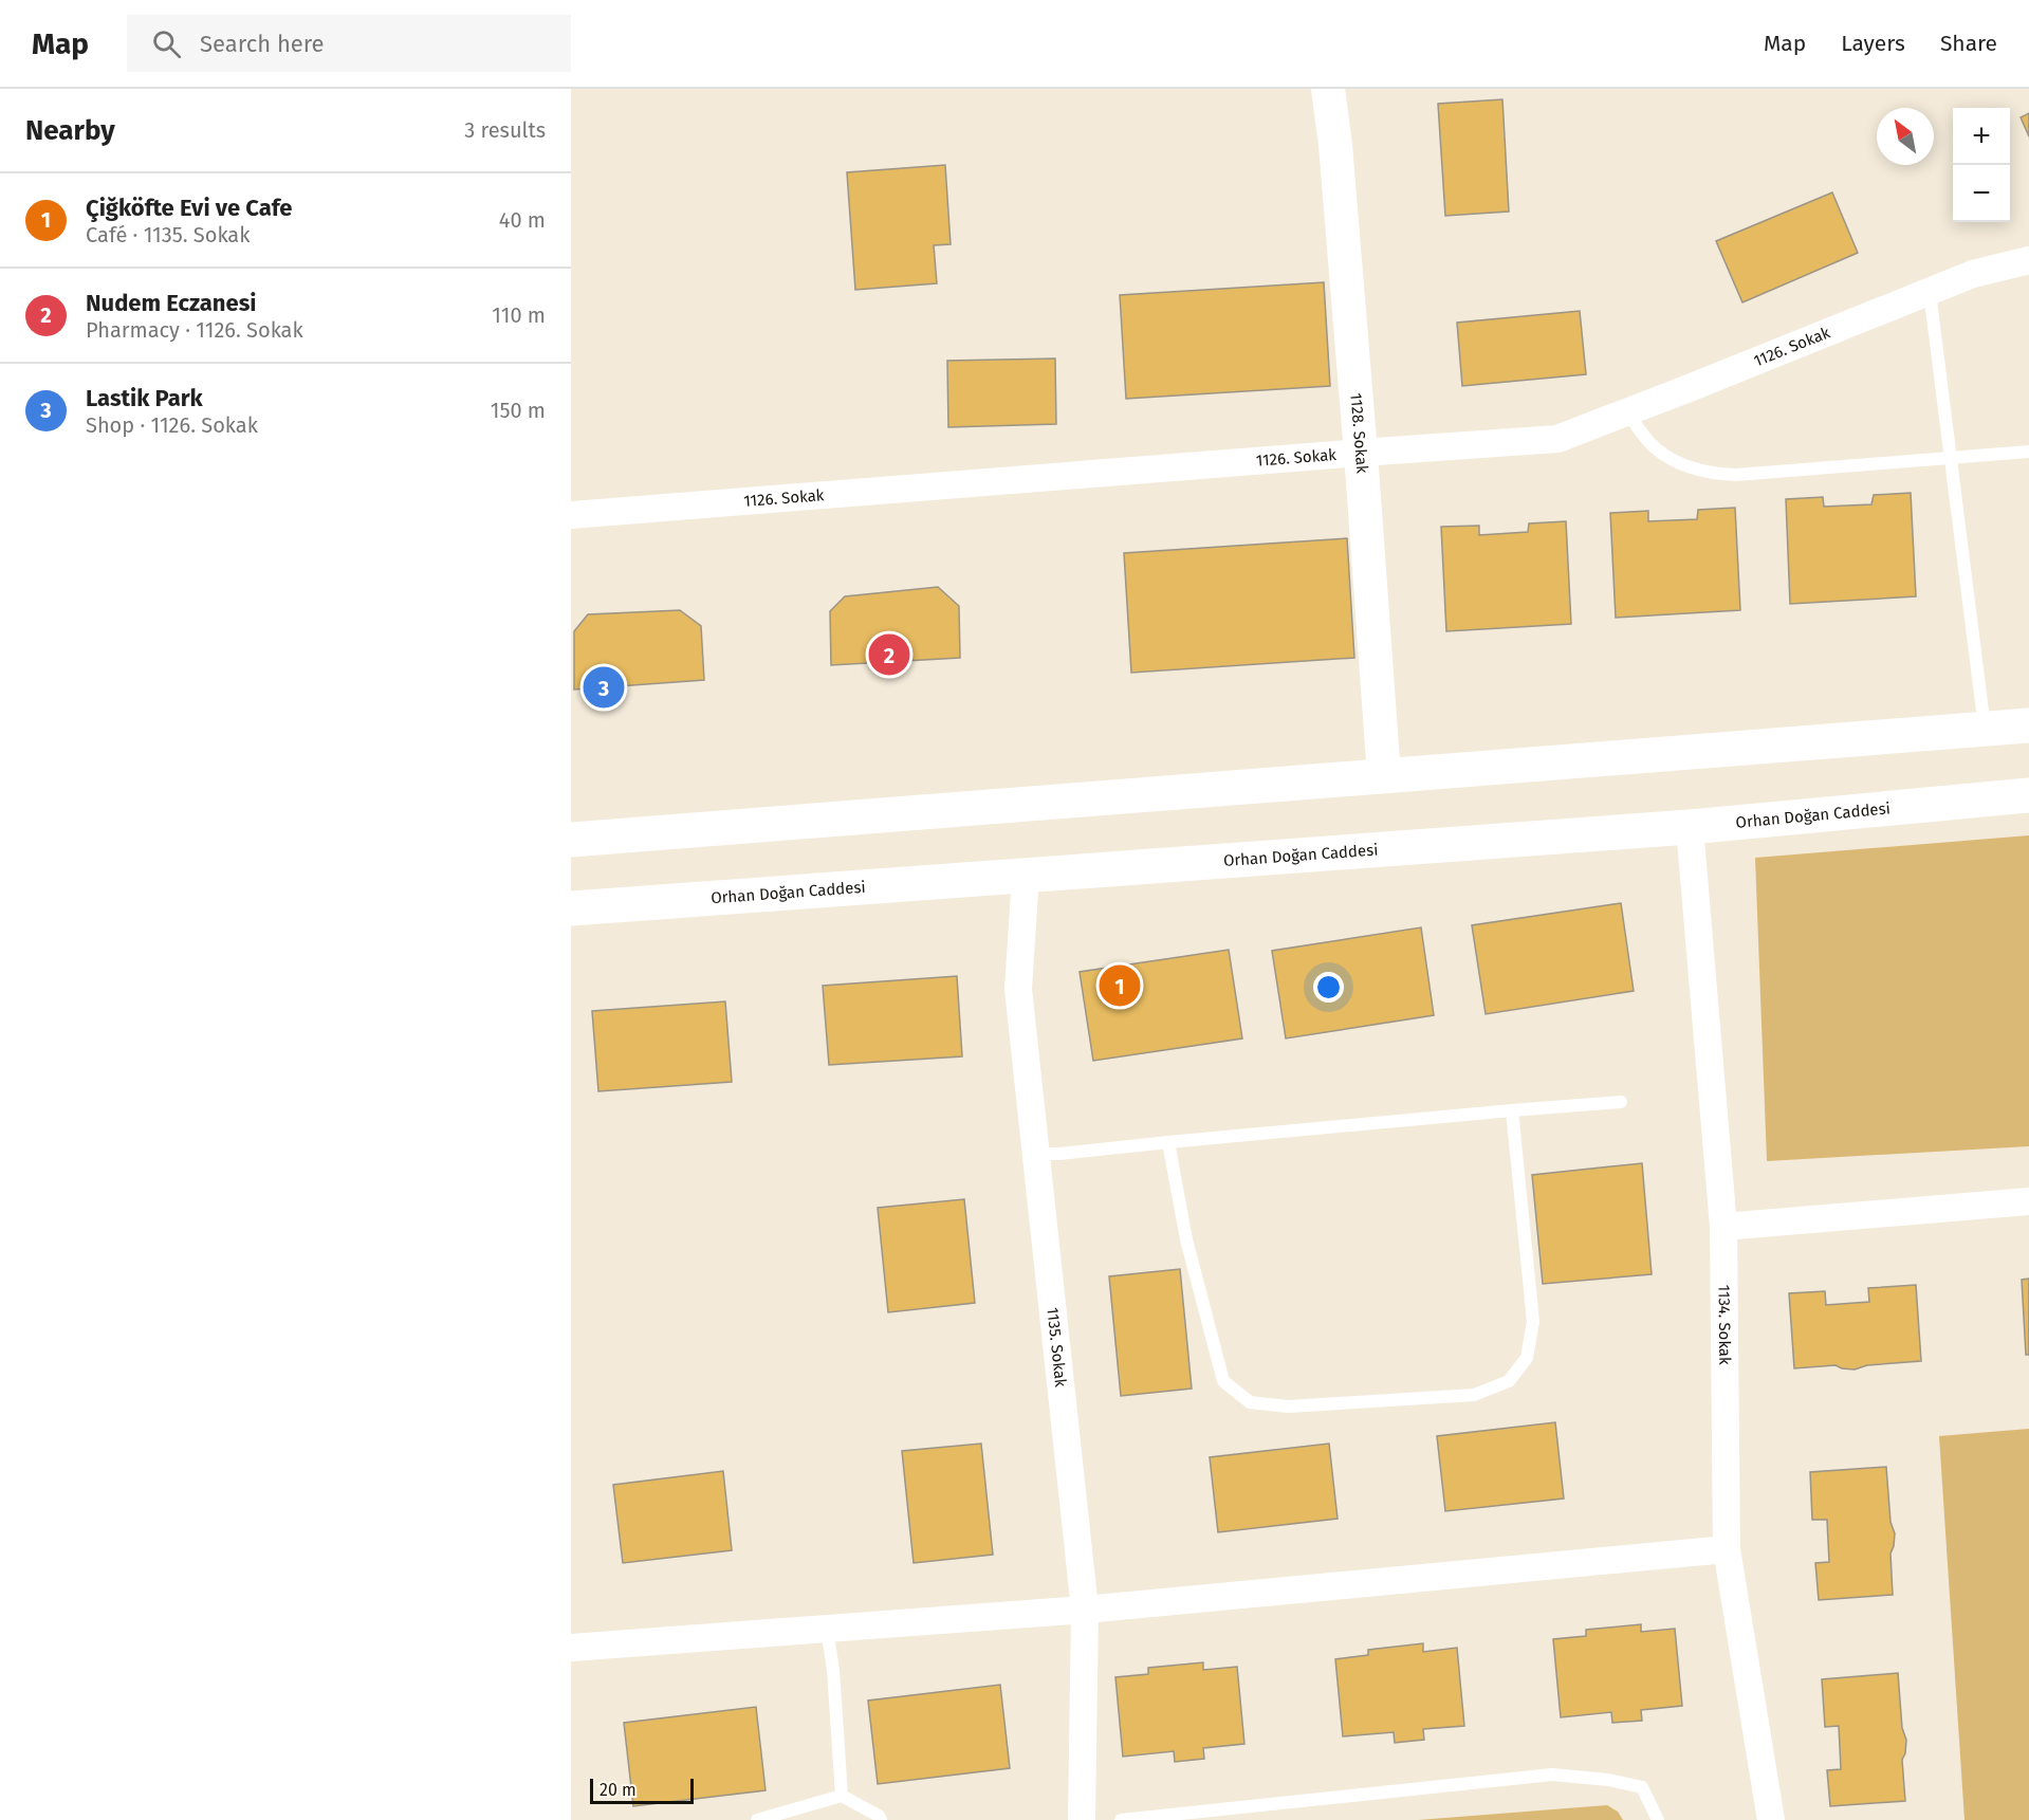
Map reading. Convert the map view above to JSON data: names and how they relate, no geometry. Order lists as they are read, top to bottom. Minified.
{"streets":{"main road":["Orhan Doğan Caddesi"],"street":["1126. Sokak","1128. Sokak","1134. Sokak","1135. Sokak"]},"crossings":[["1126. Sokak","1128. Sokak"],["Orhan Doğan Caddesi","1134. Sokak"],["Orhan Doğan Caddesi","1135. Sokak"]],"scale_bar":"20 m","north":"top left","page":{"header":"Map","search":"Search here","nav":["Map","Layers","Share"],"heading":["Nearby","3 results"],"map_buttons":["+","−"],"list":[{"mark":"1","name":"Çiğköfte Evi ve Cafe","note":"Café · 1135. Sokak","value":"40 m"},{"mark":"2","name":"Nudem Eczanesi","note":"Pharmacy · 1126. Sokak","value":"110 m"},{"mark":"3","name":"Lastik Park","note":"Shop · 1126. Sokak","value":"150 m"}],"pins":["2","3","1"],"scale":"20 m"}}
